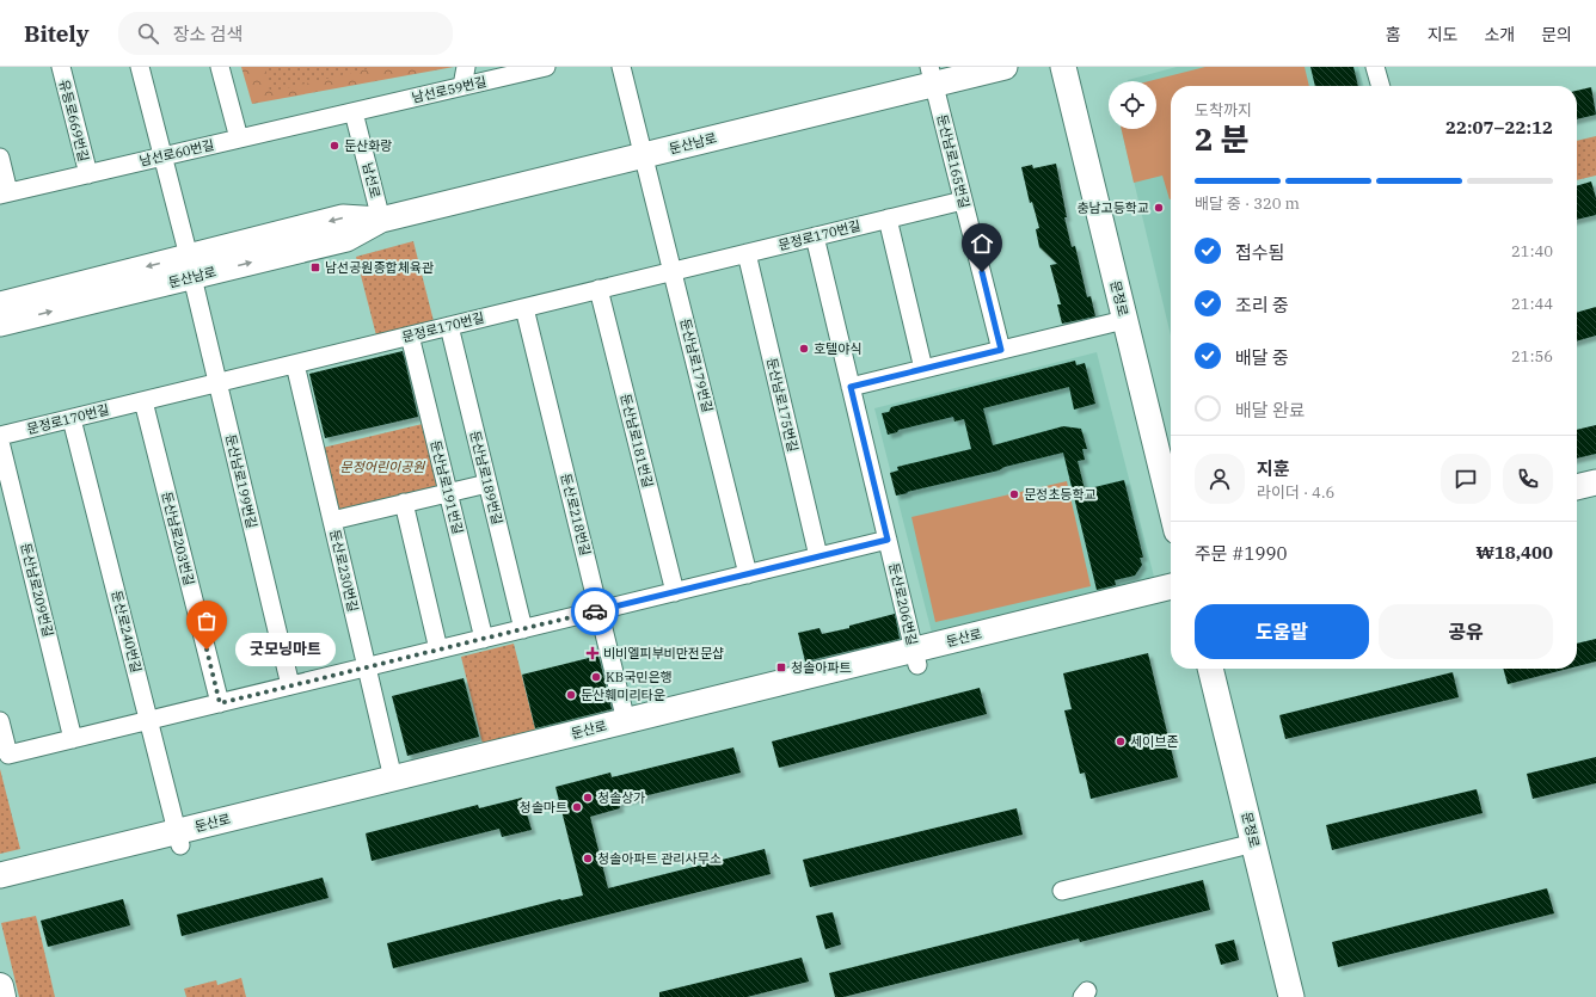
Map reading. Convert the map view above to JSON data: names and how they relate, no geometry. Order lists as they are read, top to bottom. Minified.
{"streets":{"main road":["둔산남로","문정로","둔산로"],"street":["남선로59번길","유등로669번길","남선로60번길","둔산남로165번길","남선로","문정로170번길","둔산남로179번길","둔산남로175번길","둔산남로181번길","둔산남로189번길","둔산남로199번길","둔산남로191번길","둔산로218번길","둔산남로203번길","둔산로230번길","둔산남로209번길","둔산로206번길","둔산로240번길"]},"crossings":[["남선로59번길","남선로60번길"],["남선로59번길","남선로"],["유등로669번길","남선로60번길"],["둔산남로","둔산남로165번길"],["둔산남로","남선로"],["둔산남로","둔산남로179번길"],["둔산남로","둔산남로199번길"],["남선로60번길","남선로"],["남선로60번길","둔산남로199번길"],["둔산남로165번길","문정로170번길"],["문정로170번길","둔산남로179번길"],["문정로170번길","둔산남로175번길"],["문정로170번길","둔산남로181번길"],["문정로170번길","둔산남로189번길"],["문정로170번길","둔산남로199번길"],["문정로170번길","둔산남로191번길"],["문정로170번길","둔산로218번길"],["문정로170번길","둔산남로203번길"],["문정로170번길","둔산로230번길"],["문정로170번길","둔산로206번길"],["문정로170번길","둔산로240번길"],["둔산로218번길","둔산로"],["둔산로230번길","둔산로"],["둔산로206번길","둔산로"],["둔산로240번길","둔산로"]],"parks":["문정어린이공원"],"places":{"other":["둔산화랑","충남고등학교","호텔야식","문정초등학교","굿모닝마트","KB국민은행","둔산훼미리타운","세이브존","청솔상가","청솔마트","청솔아파트 관리사무소"],"transit":["남선공원종합체육관","청솔아파트"],"health":["비비엘피부비만전문샵"]},"page":{"header":"Bitely","search":"장소 검색","nav":["홈","지도","소개","문의"],"heading":["2 분","도착까지","22:07–22:12"],"panel":["지훈","라이더 · 4.6","주문 #1990","₩18,400"],"bar":"배달 중 · 320 m","list":[["접수됨","21:40"],["조리 중","21:44"],["배달 중","21:56"],"배달 완료"],"buttons":["도움말","공유"],"bubble":"굿모닝마트"}}
